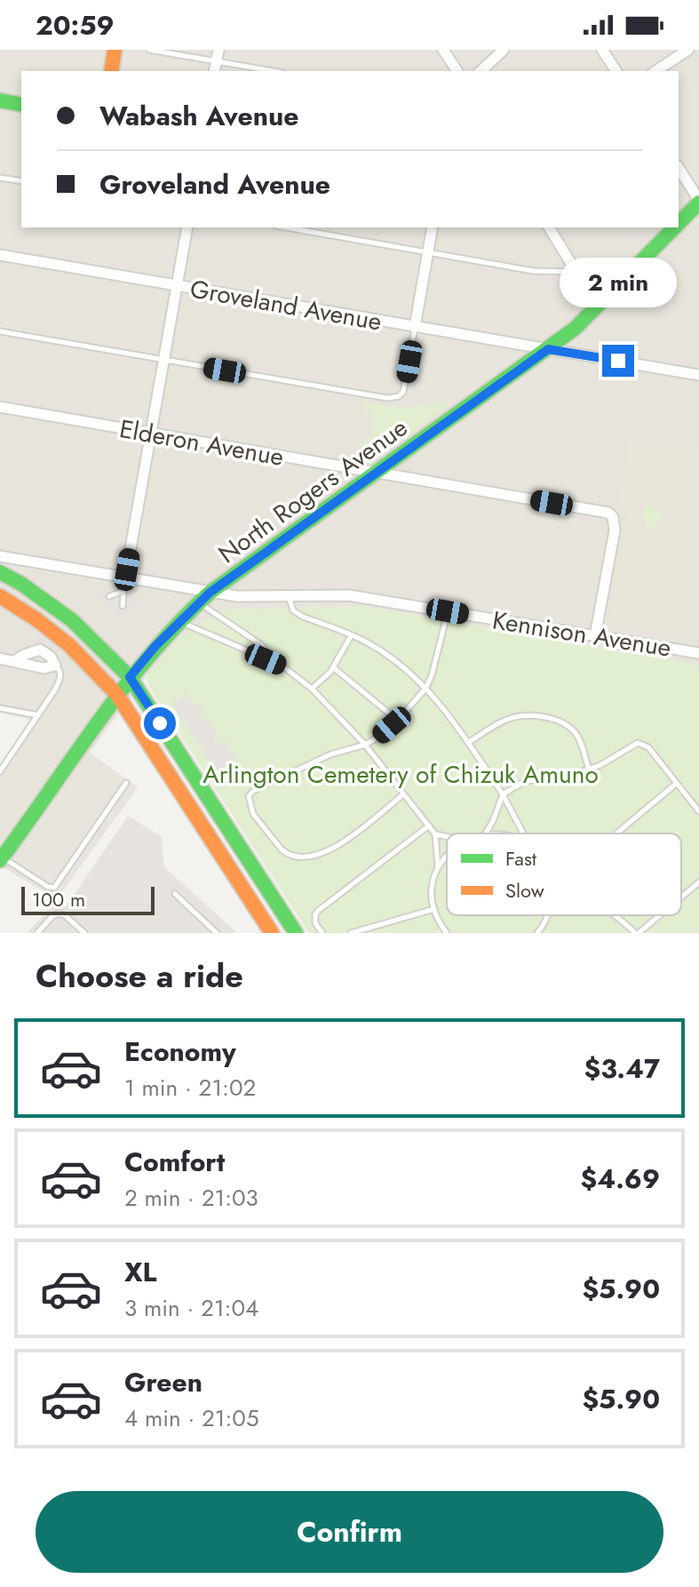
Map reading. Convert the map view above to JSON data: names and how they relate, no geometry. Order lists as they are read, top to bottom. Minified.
{"streets":{"street":["Groveland Avenue","Elderon Avenue","North Rogers Avenue","Kennison Avenue"]},"crossings":[["Groveland Avenue","North Rogers Avenue"],["Elderon Avenue","North Rogers Avenue"],["Elderon Avenue","Kennison Avenue"],["North Rogers Avenue","Kennison Avenue"]],"parks":["Arlington Cemetery of Chizuk Amuno"],"legend":["Fast","Slow"],"scale_bar":"100 m","page":{"status":"20:59","banner":["Wabash Avenue","Groveland Avenue"],"bubble":"2 min","scale":"100 m","heading":"Choose a ride","list":[{"name":"Economy","note":"1 min · 21:02","value":"$3.47"},{"name":"Comfort","note":"2 min · 21:03","value":"$4.69"},{"name":"XL","note":"3 min · 21:04","value":"$5.90"},{"name":"Green","note":"4 min · 21:05","value":"$5.90"}],"buttons":"Confirm"}}
